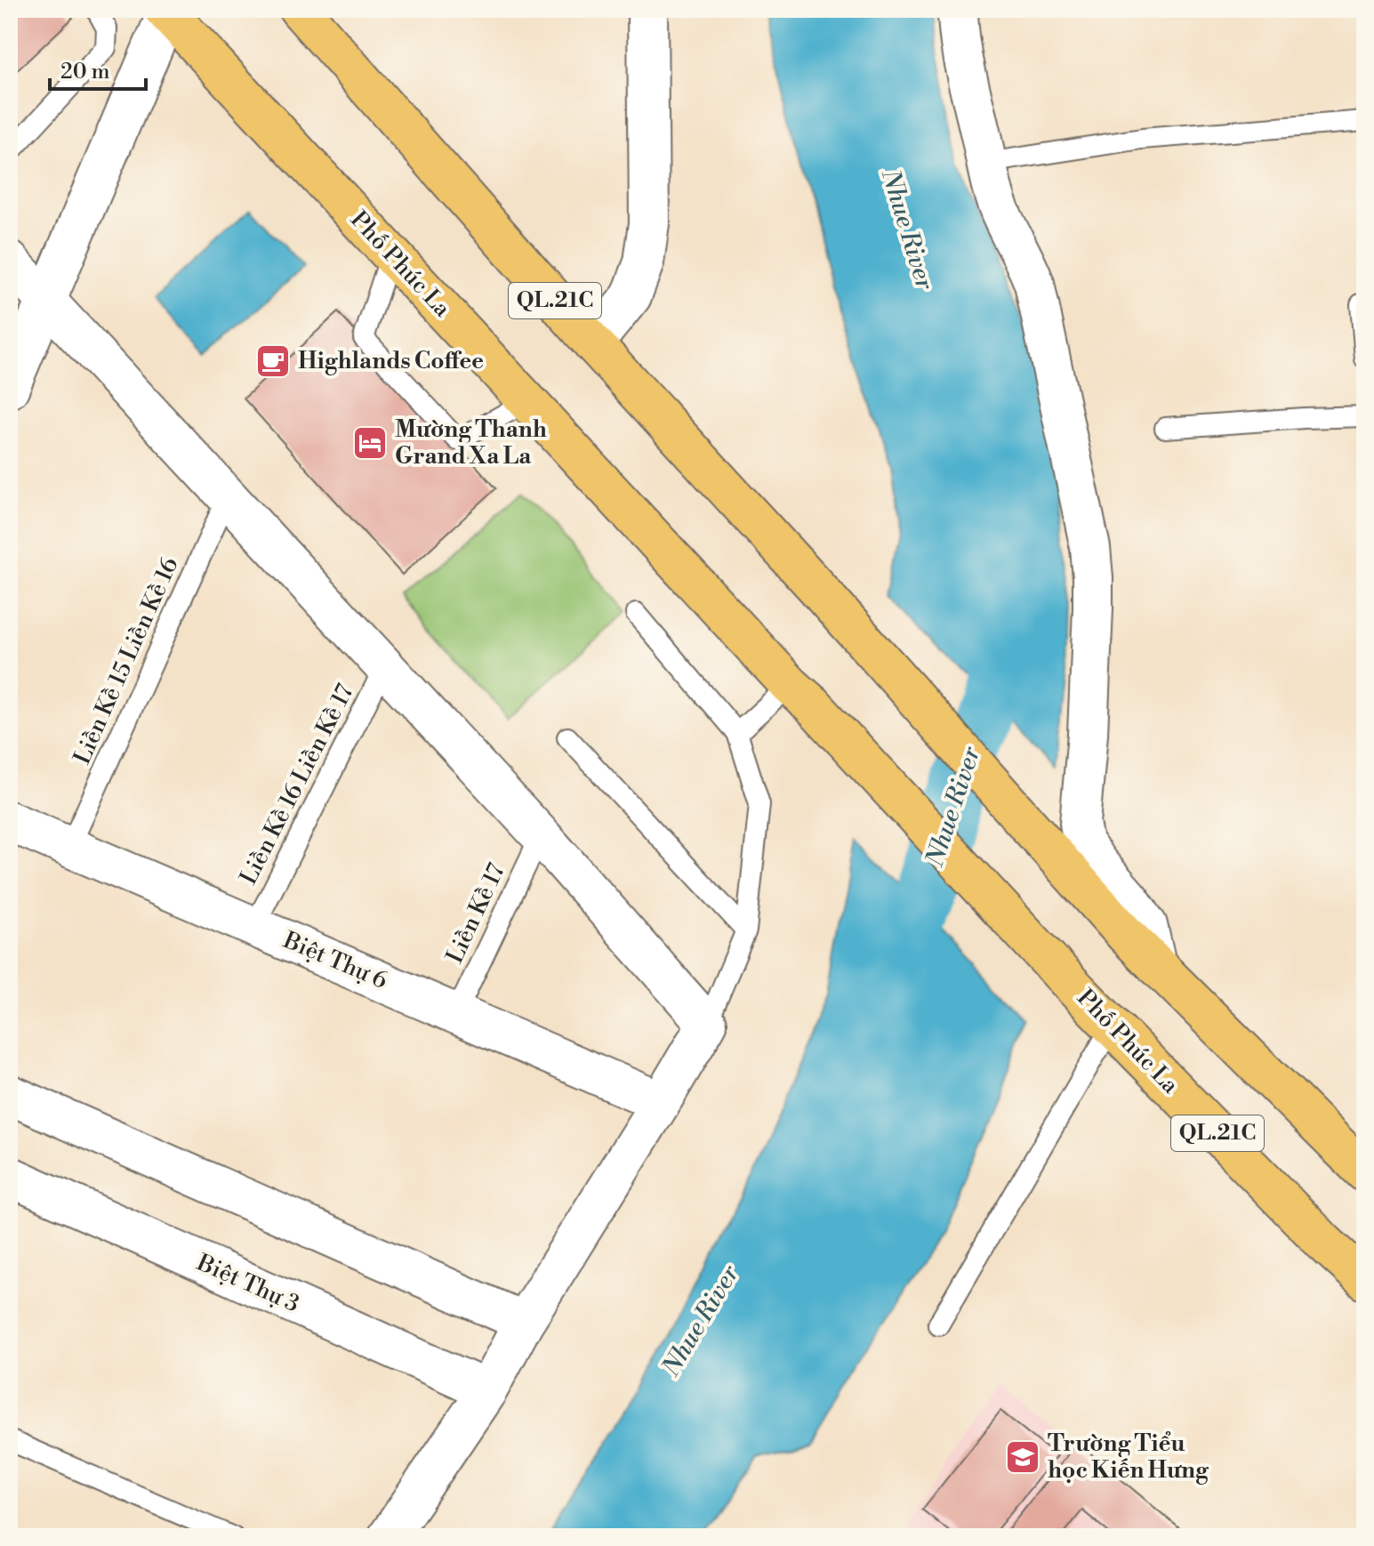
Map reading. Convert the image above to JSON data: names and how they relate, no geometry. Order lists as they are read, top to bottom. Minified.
{"streets":{"highway":["Phố Phúc La","QL.21C"],"street":["Biệt Thự 6","Biệt Thự 3"],"lane":["Liền Kề 15 Liền Kề 16","Liền Kề 16 Liền Kề 17","Liền Kề 17"]},"crossings":[["Liền Kề 15 Liền Kề 16","Biệt Thự 6"],["Liền Kề 16 Liền Kề 17","Biệt Thự 6"],["Liền Kề 17","Biệt Thự 6"]],"water":["Nhue River"],"places":{"cafe":["Highlands Coffee"],"hotel":["Mường Thanh Grand Xa La"],"school or university":["Trường Tiểu học Kiến Hưng"]},"scale_bar":"20 m"}
